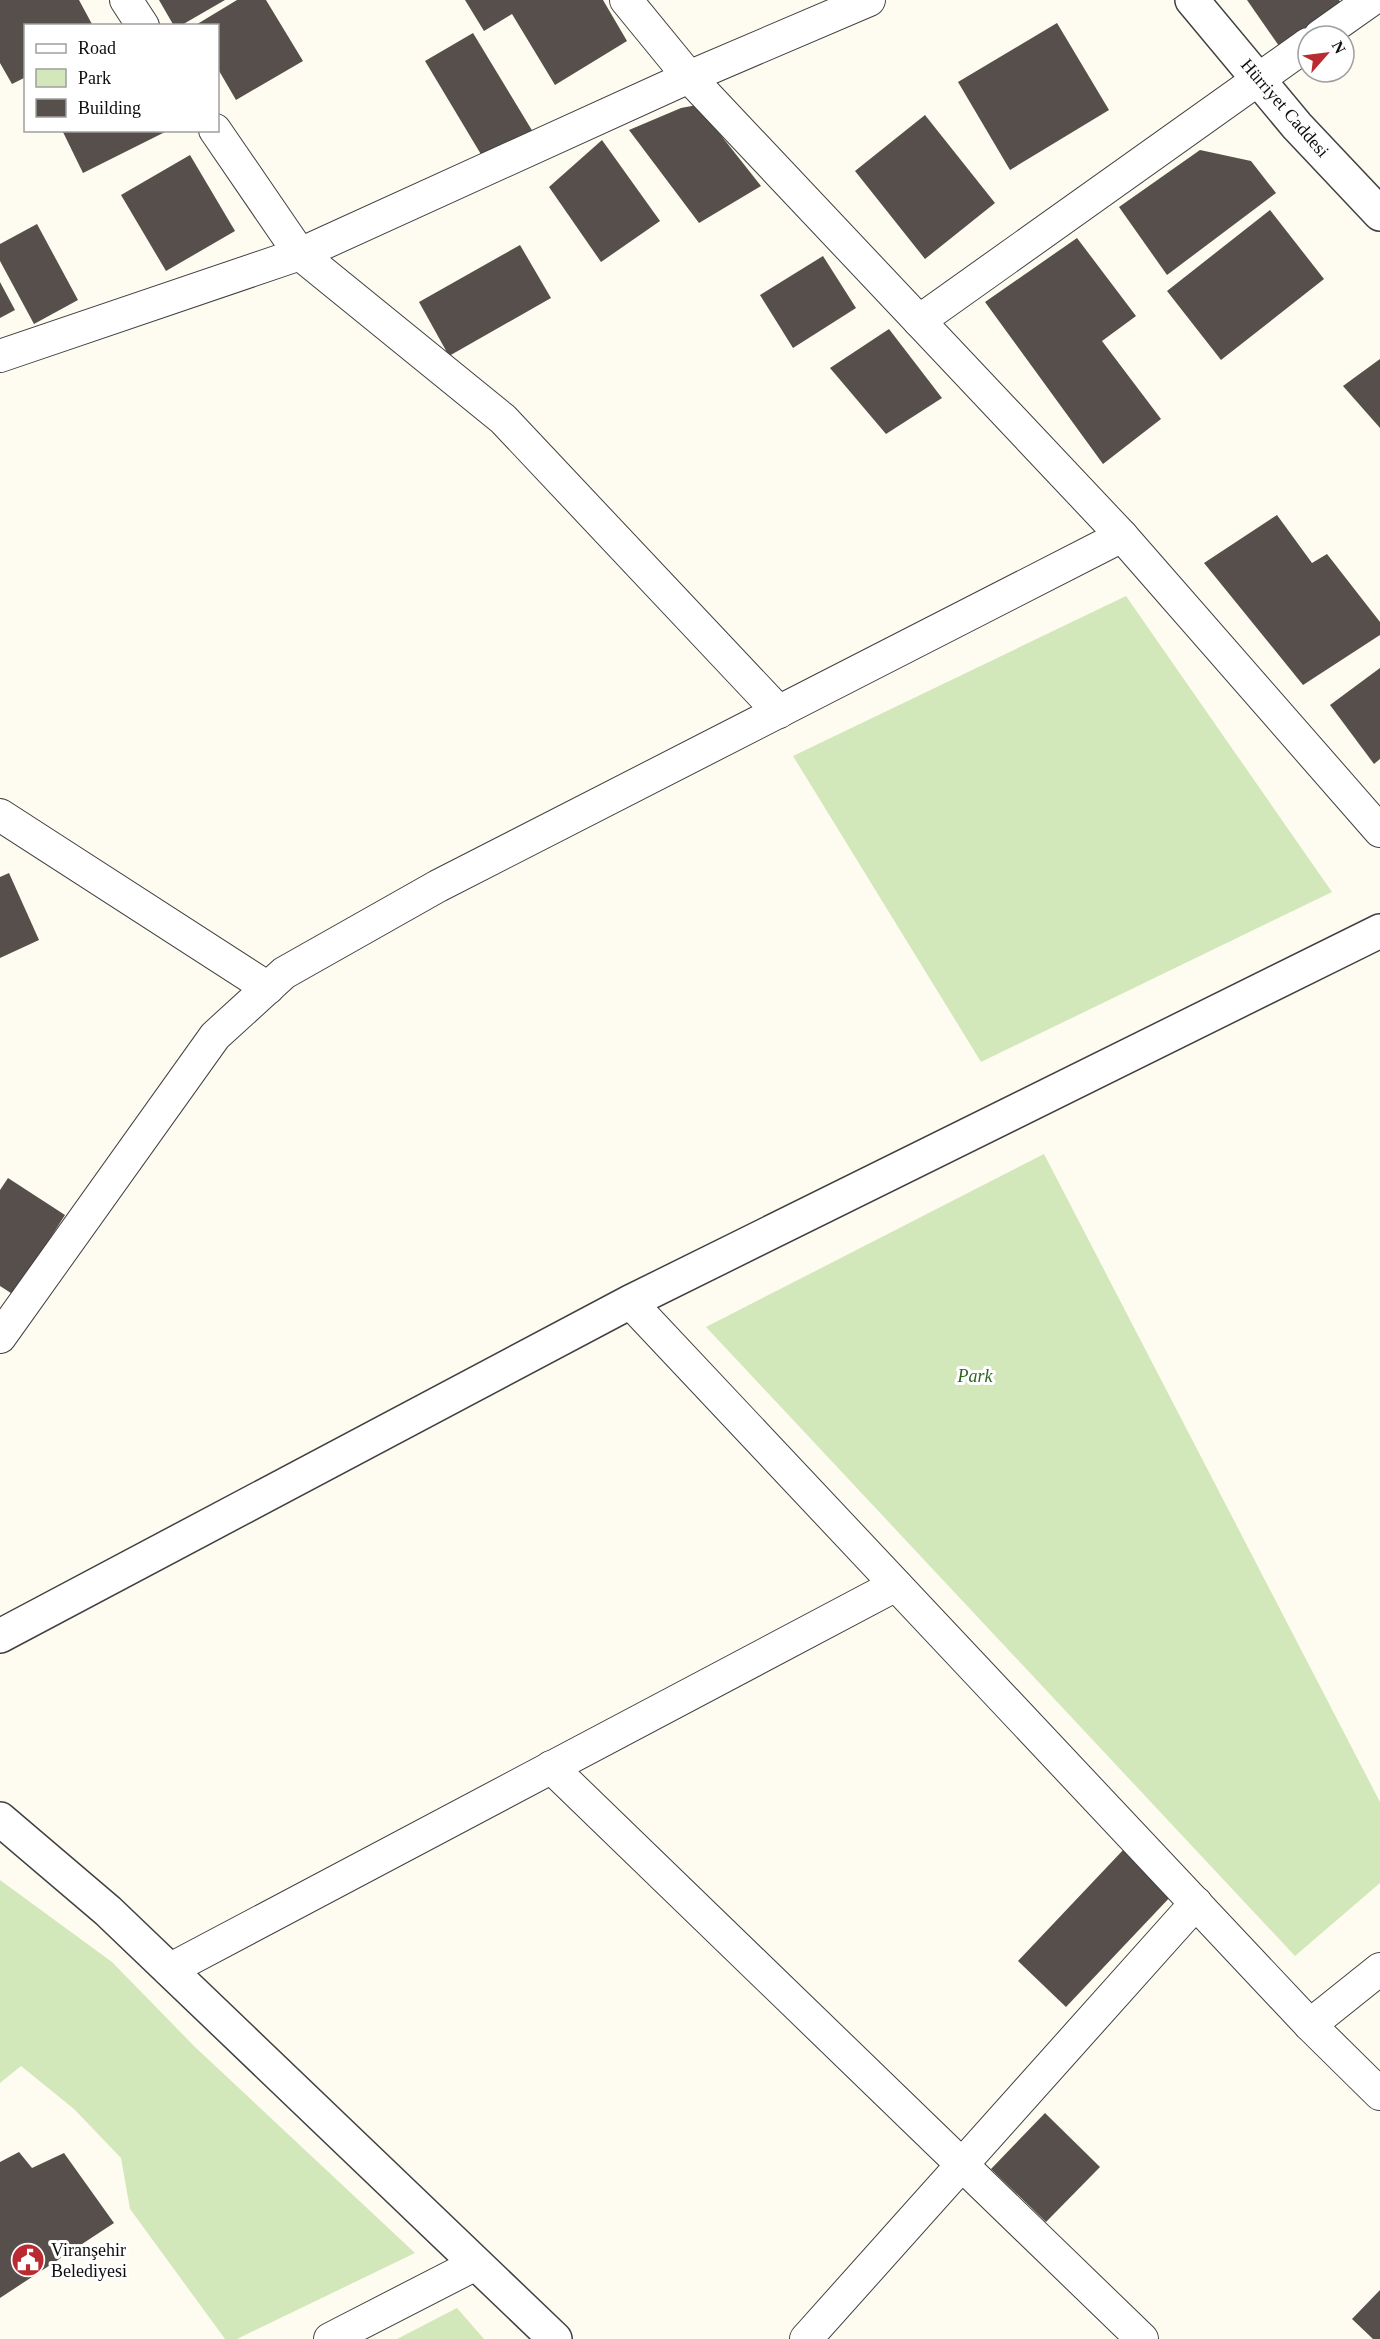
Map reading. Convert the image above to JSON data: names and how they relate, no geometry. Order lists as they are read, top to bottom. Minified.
{"streets":{"street":["Hürriyet Caddesi"]},"parks":["Park"],"places":{"public building":["Viranşehir Belediyesi"]},"legend":["Road","Park","Building"],"north":"top right"}
